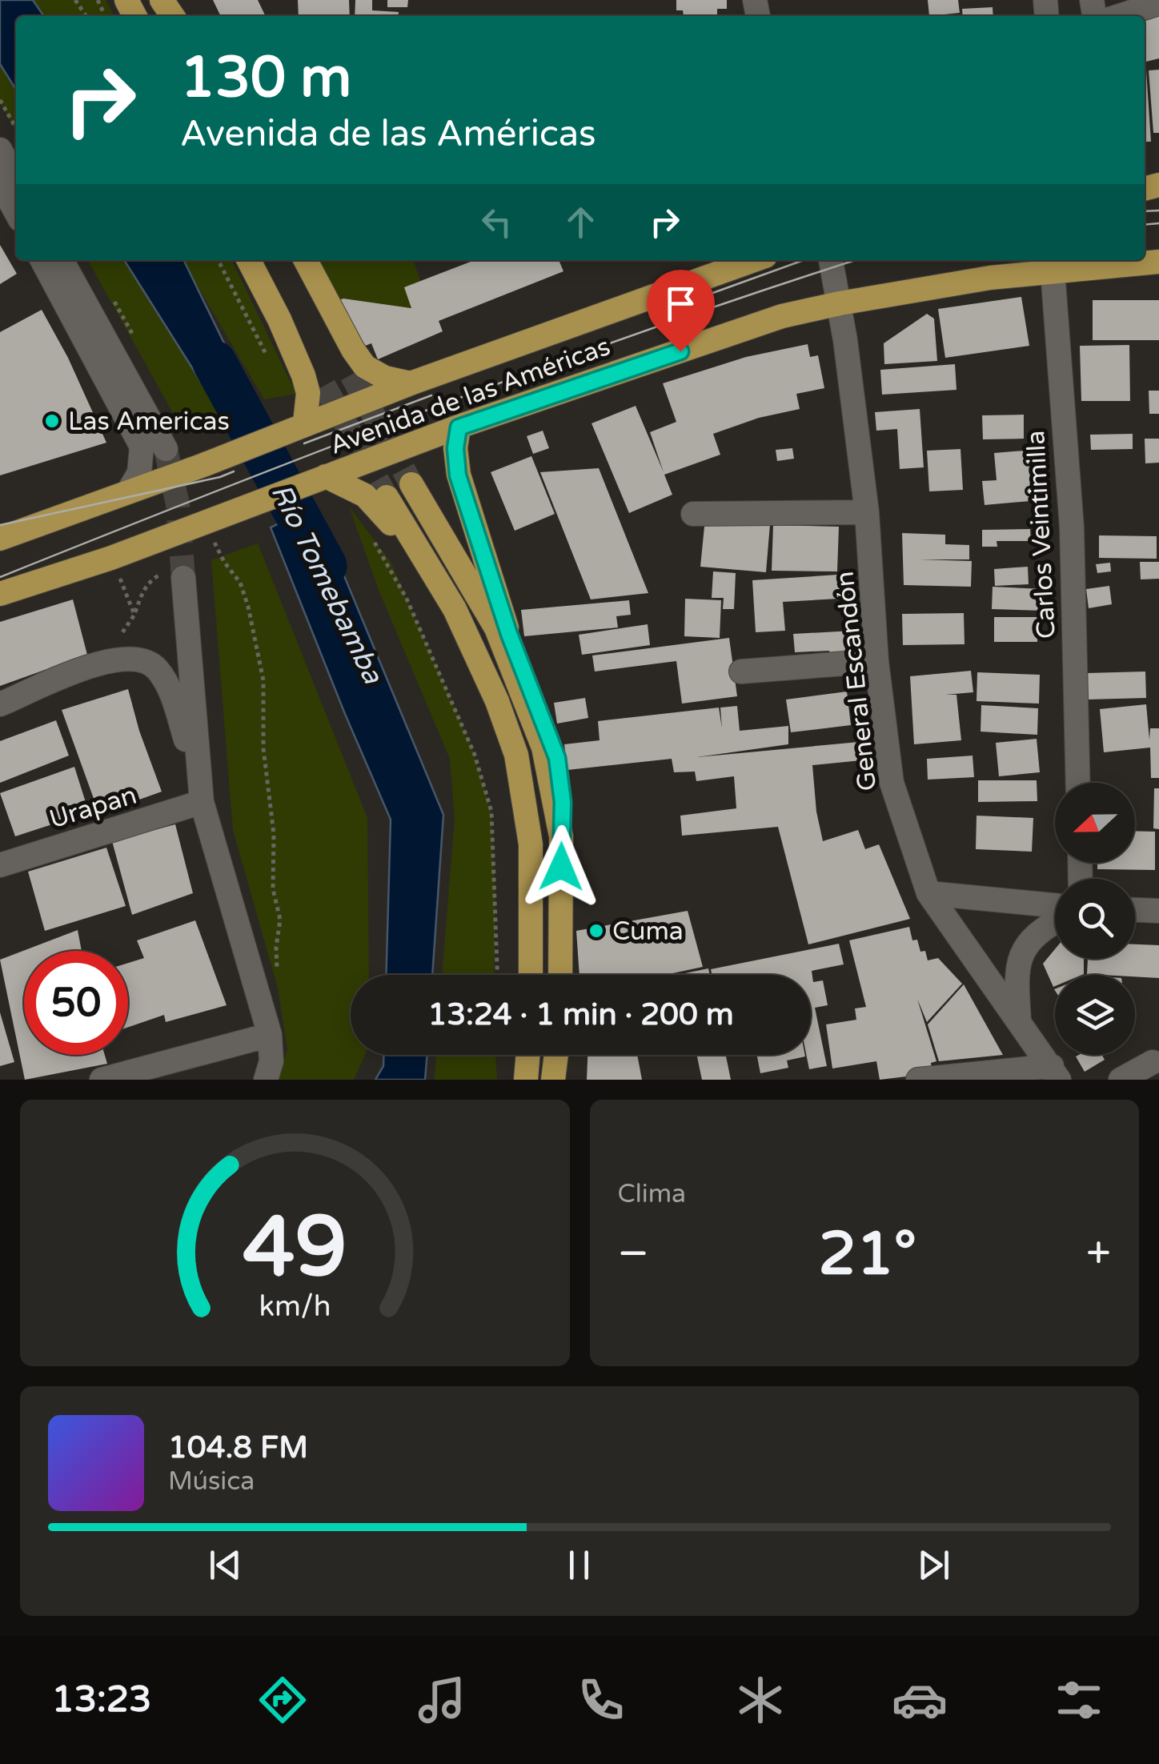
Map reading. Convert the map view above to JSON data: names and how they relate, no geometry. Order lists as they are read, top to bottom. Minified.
{"streets":{"main road":["Avenida de las Américas"],"street":["Carlos Veintimilla","General Escandón","Urapan"]},"crossings":[["Avenida de las Américas","Carlos Veintimilla"],["Avenida de las Américas","General Escandón"]],"water":["Río Tomebamba"],"places":["Las Americas","Cuma"],"north":"left","page":{"turn":["130 m","Avenida de las Américas"],"limit":"50","trip":"13:24 · 1 min · 200 m","tile":"Clima","heat":["−","21°","+"],"song":["104.8 FM","Música"],"tabs":"13:23","gauge":["49","km/h"]}}
